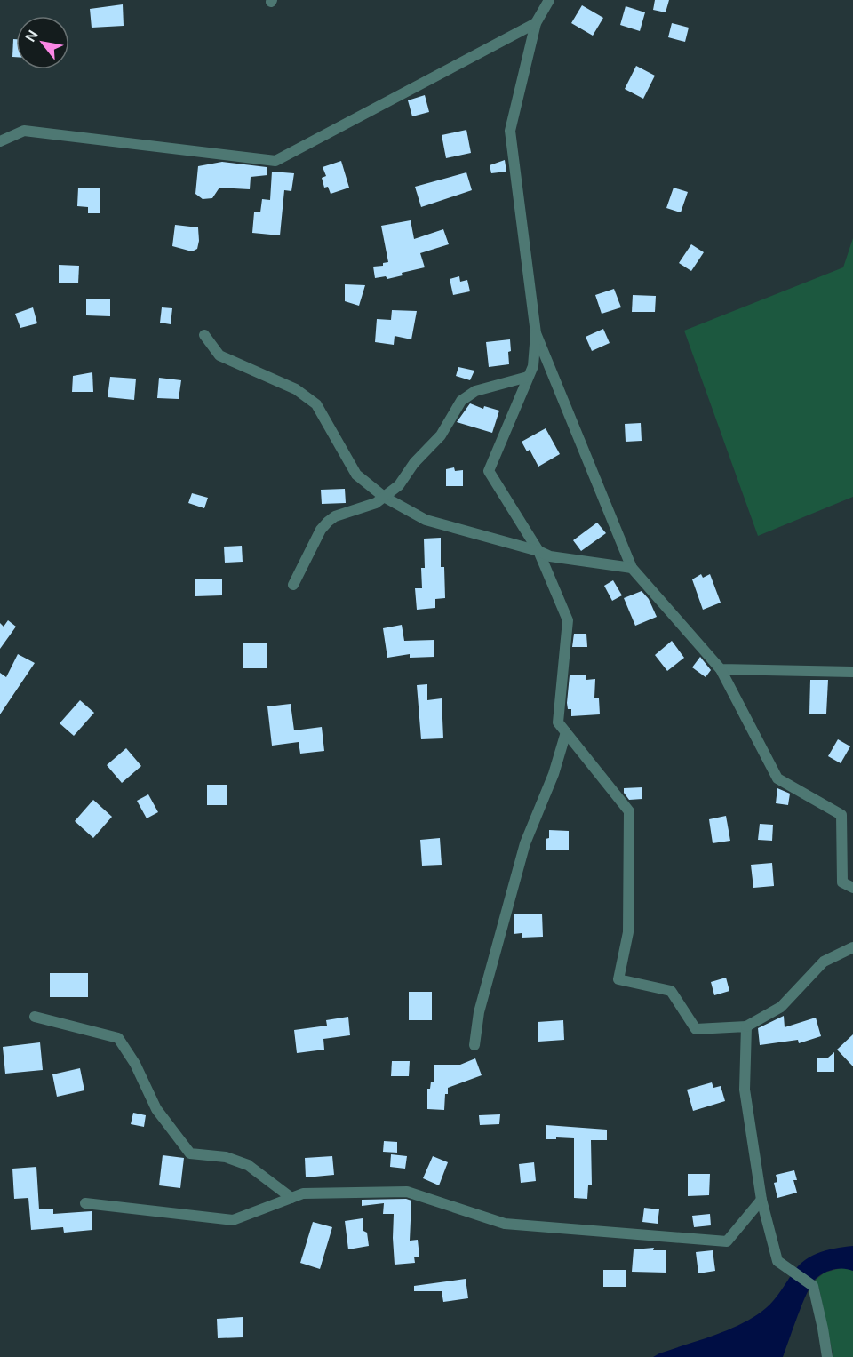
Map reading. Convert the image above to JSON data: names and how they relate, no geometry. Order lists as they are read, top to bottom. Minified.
{"north":"top left"}
